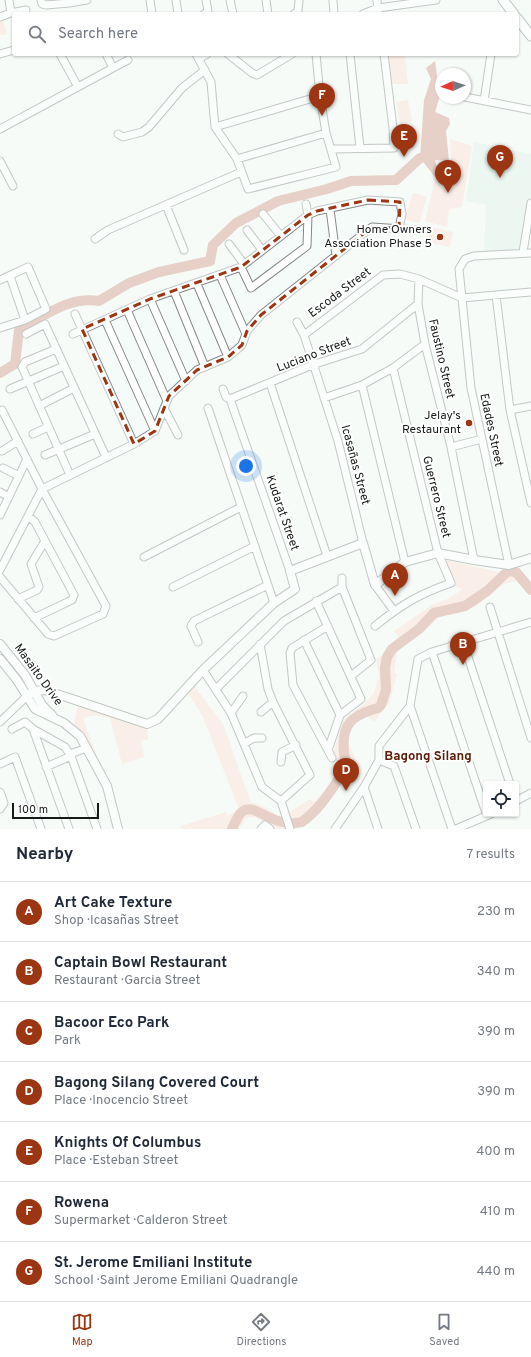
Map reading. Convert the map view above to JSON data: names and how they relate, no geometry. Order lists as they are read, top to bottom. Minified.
{"streets":{"street":["Escoda Street","Luciano Street","Faustino Street","Edades Street","Icasañas Street","Guerrero Street","Kudarat Street","Masaito Drive"]},"crossings":[["Escoda Street","Faustino Street"],["Escoda Street","Edades Street"],["Escoda Street","Icasañas Street"],["Luciano Street","Faustino Street"],["Luciano Street","Icasañas Street"],["Luciano Street","Kudarat Street"],["Icasañas Street","Guerrero Street"]],"districts":["Bagong Silang"],"places":["Home Owners Association Phase 5","Jelay's Restaurant"],"scale_bar":"100 m","north":"left","page":{"search":"Search here","pins":["F","E","G","C","A","B","D"],"scale":"100 m","heading":["Nearby","7 results"],"list":[{"mark":"A","name":"Art Cake Texture","note":"Shop · Icasañas Street","value":"230 m"},{"mark":"B","name":"Captain Bowl Restaurant","note":"Restaurant · Garcia Street","value":"340 m"},{"mark":"C","name":"Bacoor Eco Park","note":"Park","value":"390 m"},{"mark":"D","name":"Bagong Silang Covered Court","note":"Place · Inocencio Street","value":"390 m"},{"mark":"E","name":"Knights Of Columbus","note":"Place · Esteban Street","value":"400 m"},{"mark":"F","name":"Rowena","note":"Supermarket · Calderon Street","value":"410 m"},{"mark":"G","name":"St. Jerome Emiliani Institute","note":"School · Saint Jerome Emiliani Quadrangle","value":"440 m"}],"nav":["Map","Directions","Saved"]}}
